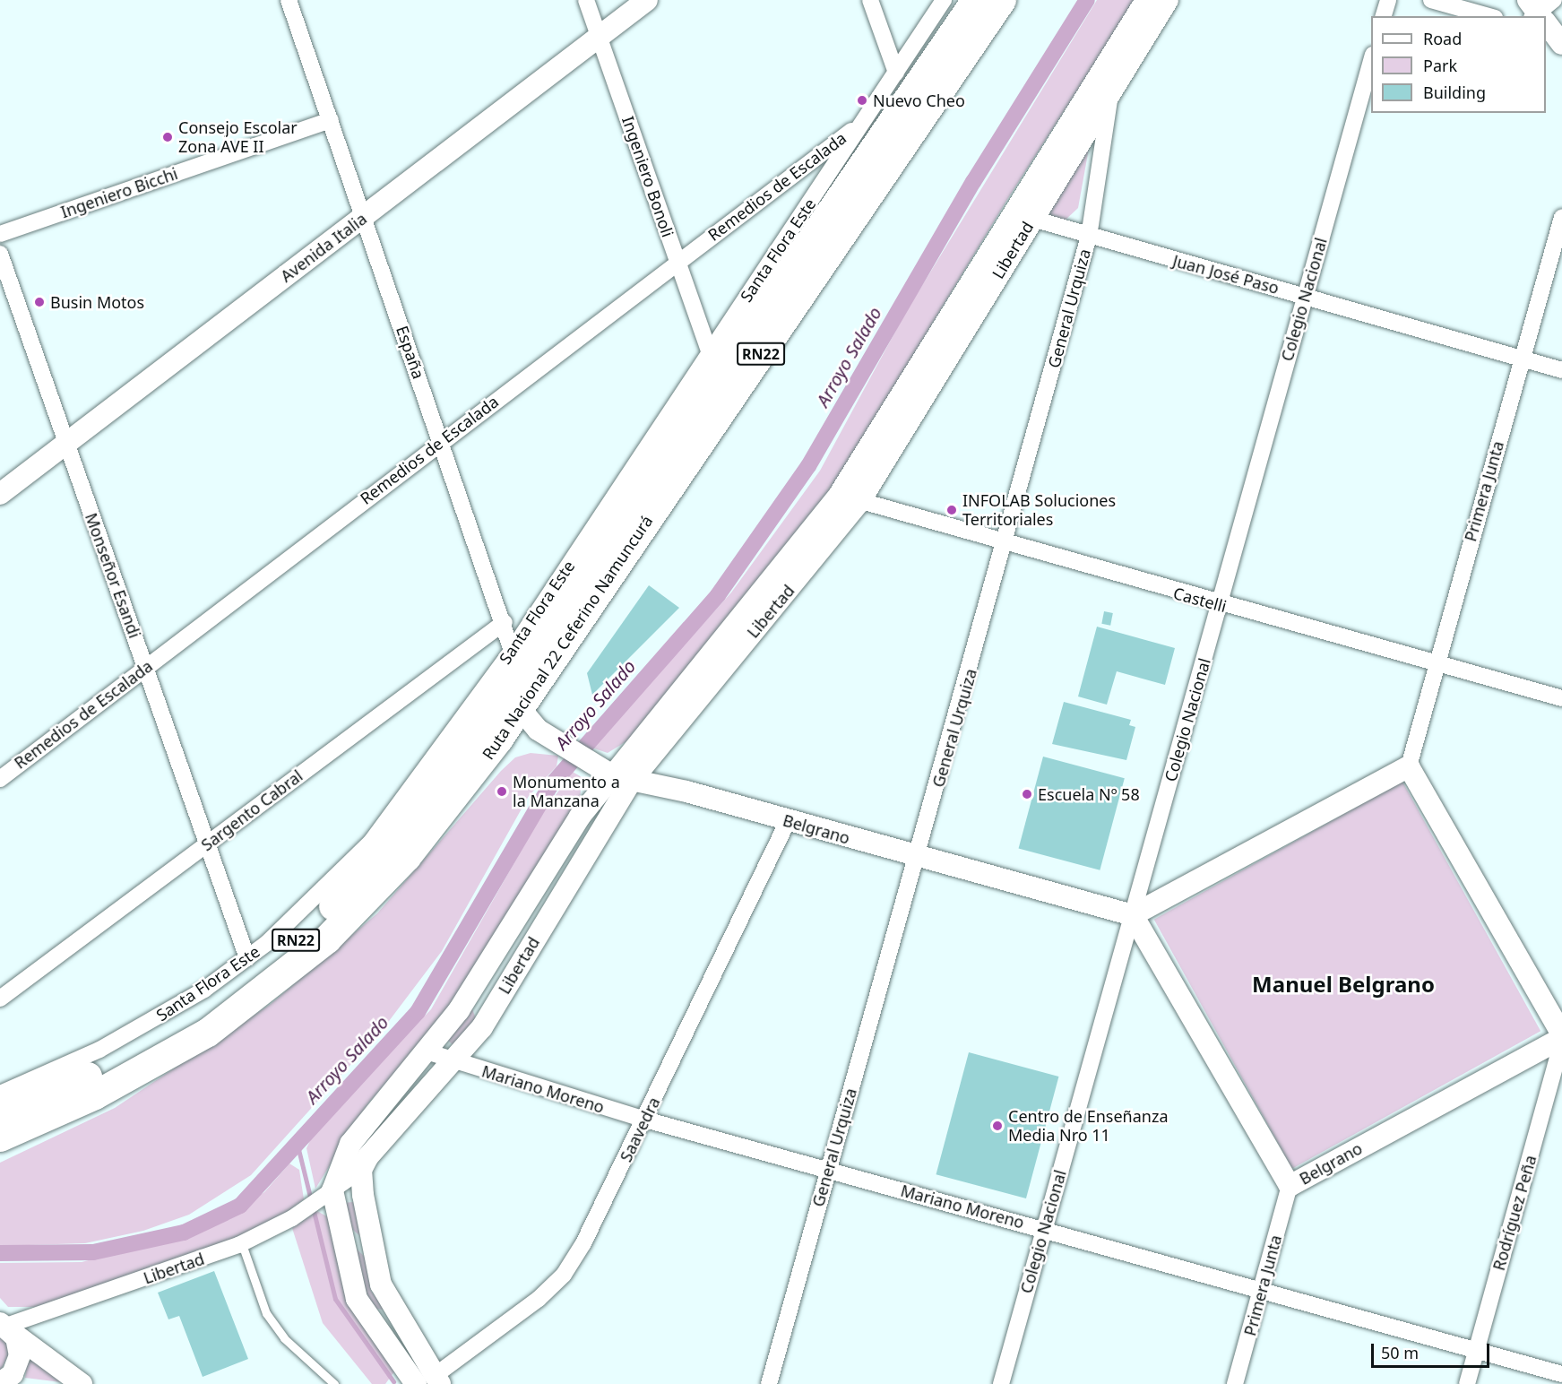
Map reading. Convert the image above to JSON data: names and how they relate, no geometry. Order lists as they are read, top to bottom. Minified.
{"streets":{"highway":["RN22","Ruta Nacional 22 Ceferino Namuncurá"],"street":["Ingeniero Bonoli","Remedios de Escalada","Ingeniero Bicchi","Avenida Italia","Santa Flora Este","Libertad","Juan José Paso","Colegio Nacional","General Urquiza","España","Primera Junta","Monseñor Esandi","Castelli","Sargento Cabral","Belgrano","Mariano Moreno","Saavedra","Rodríguez Peña"]},"crossings":[["Ingeniero Bonoli","Remedios de Escalada"],["Ingeniero Bonoli","Avenida Italia"],["Ingeniero Bonoli","Santa Flora Este"],["Remedios de Escalada","Santa Flora Este"],["Remedios de Escalada","España"],["Remedios de Escalada","Monseñor Esandi"],["Ingeniero Bicchi","España"],["Avenida Italia","España"],["Avenida Italia","Monseñor Esandi"],["Santa Flora Este","España"],["Santa Flora Este","Monseñor Esandi"],["Santa Flora Este","Ruta Nacional 22 Ceferino Namuncurá"],["Libertad","Juan José Paso"],["Libertad","General Urquiza"],["Libertad","Castelli"],["Libertad","Belgrano"],["Libertad","Mariano Moreno"],["Juan José Paso","Colegio Nacional"],["Juan José Paso","General Urquiza"],["Juan José Paso","Primera Junta"],["Colegio Nacional","Castelli"],["Colegio Nacional","Belgrano"],["Colegio Nacional","Mariano Moreno"],["General Urquiza","Castelli"],["General Urquiza","Belgrano"],["General Urquiza","Mariano Moreno"],["España","Ruta Nacional 22 Ceferino Namuncurá"],["España","Sargento Cabral"],["España","Belgrano"],["Primera Junta","Castelli"],["Primera Junta","Belgrano"],["Primera Junta","Mariano Moreno"],["Monseñor Esandi","Sargento Cabral"],["Ruta Nacional 22 Ceferino Namuncurá","Belgrano"],["Belgrano","Saavedra"],["Mariano Moreno","Saavedra"],["Mariano Moreno","Rodríguez Peña"]],"districts":["Manuel Belgrano"],"water":["Arroyo Salado"],"places":["Nuevo Cheo","Consejo Escolar Zona AVE II","Busin Motos","INFOLAB Soluciones Territoriales","Monumento a la Manzana","Escuela Nº 58","Centro de Enseñanza Media Nro 11"],"legend":["Road","Park","Building"],"scale_bar":"50 m"}
